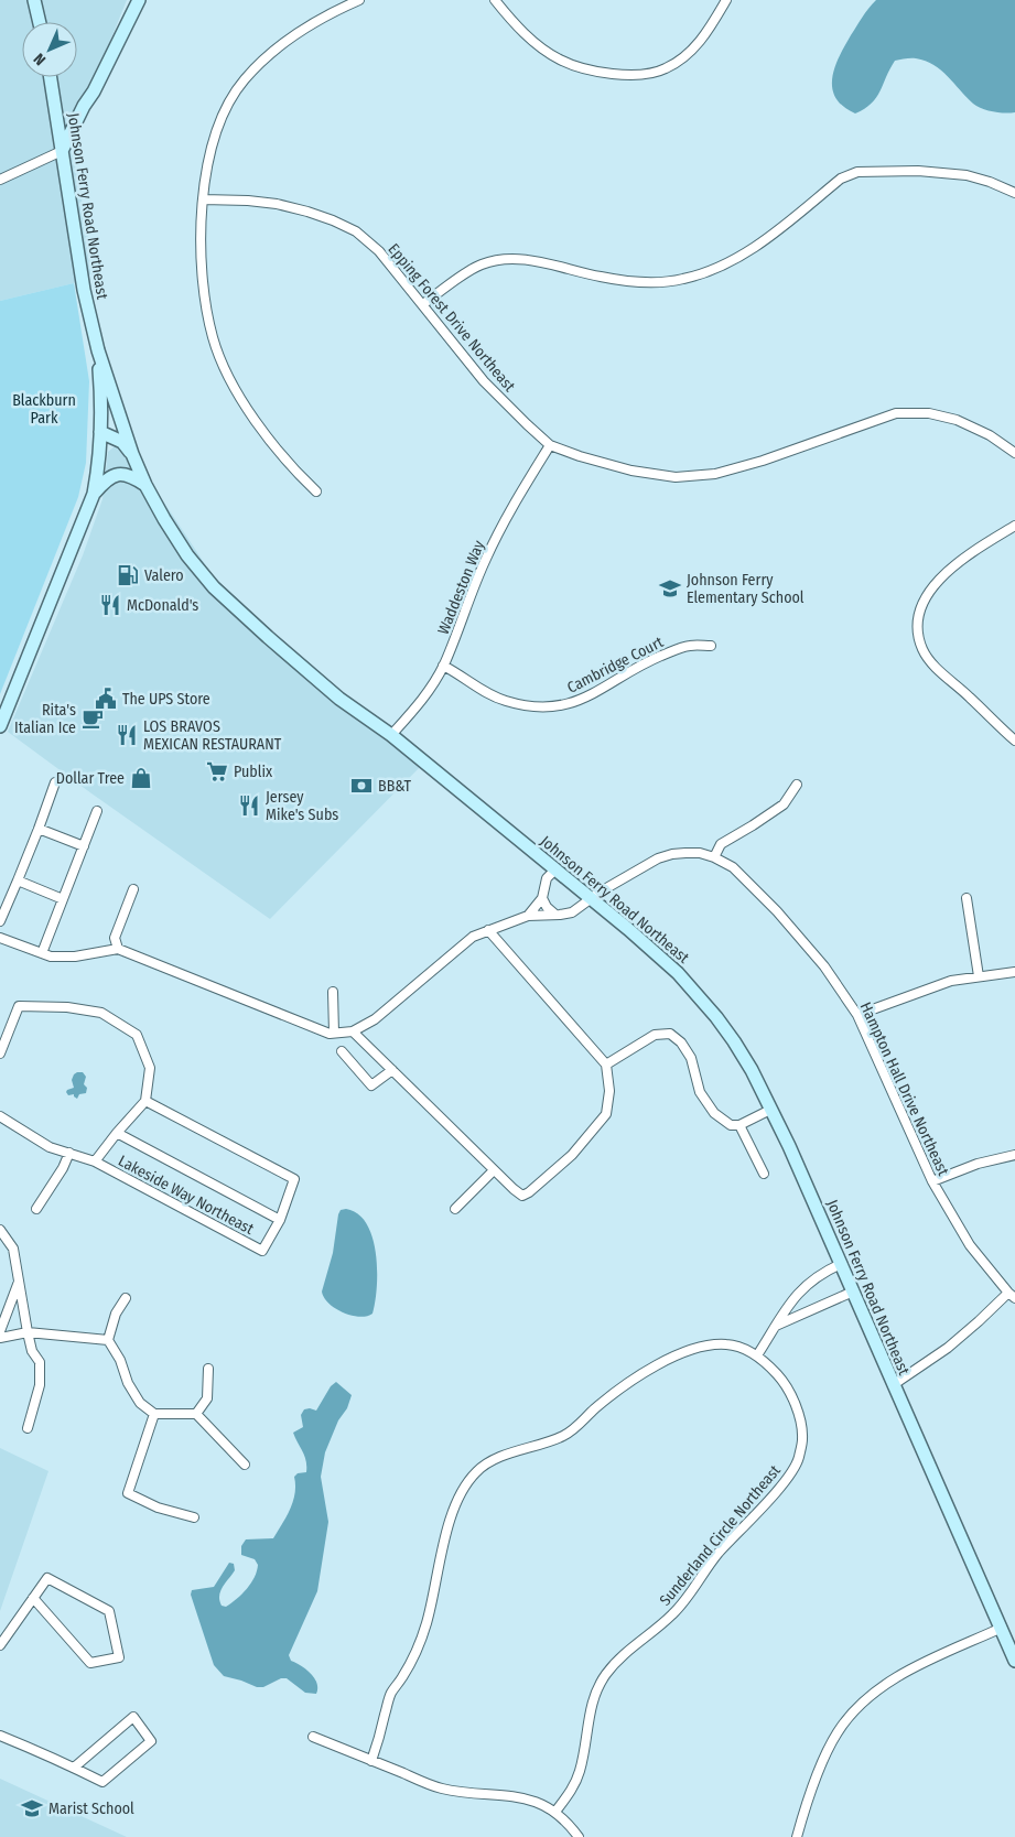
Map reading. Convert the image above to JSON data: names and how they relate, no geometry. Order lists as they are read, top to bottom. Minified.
{"streets":{"main road":["Johnson Ferry Road Northeast"],"street":["Epping Forest Drive Northeast","Waddeston Way","Cambridge Court","Hampton Hall Drive Northeast","Lakeside Way Northeast","Sunderland Circle Northeast"]},"crossings":[["Johnson Ferry Road Northeast","Waddeston Way"],["Johnson Ferry Road Northeast","Hampton Hall Drive Northeast"],["Epping Forest Drive Northeast","Waddeston Way"],["Waddeston Way","Cambridge Court"]],"parks":["Blackburn Park"],"places":{"fuel station":["Valero"],"school or university":["Johnson Ferry Elementary School","Marist School"],"restaurant":["McDonald's","LOS BRAVOS MEXICAN RESTAURANT","Jersey Mike's Subs"],"public building":["The UPS Store"],"cafe":["Rita's Italian Ice"],"supermarket":["Publix"],"shop":["Dollar Tree"],"bank":["BB&T"]},"north":"bottom left"}
